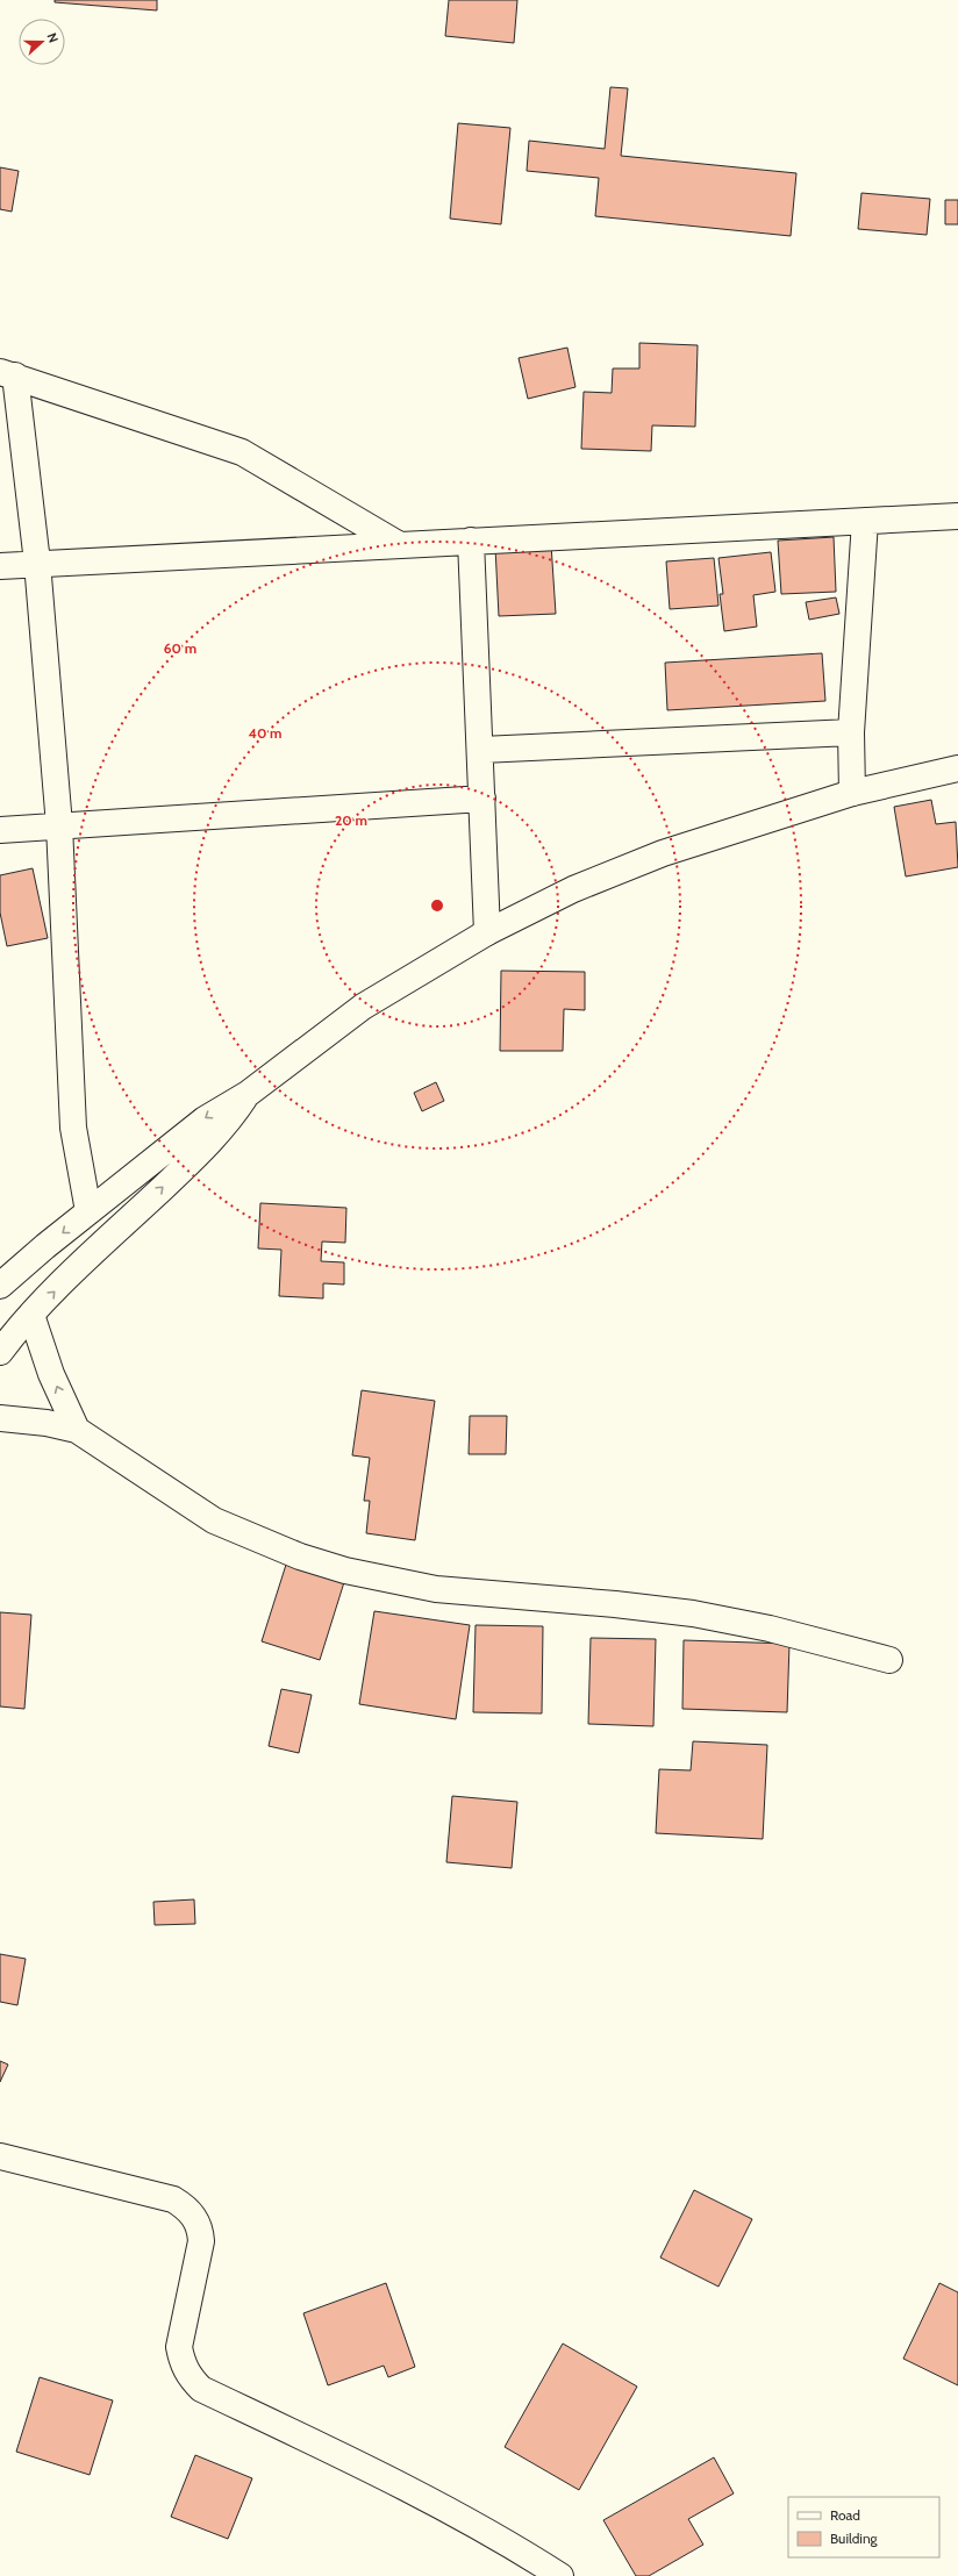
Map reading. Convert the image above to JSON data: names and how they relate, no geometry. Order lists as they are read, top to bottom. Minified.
{"legend":["Road","Building"],"north":"right","rings":["60 m","40 m","20 m"]}
